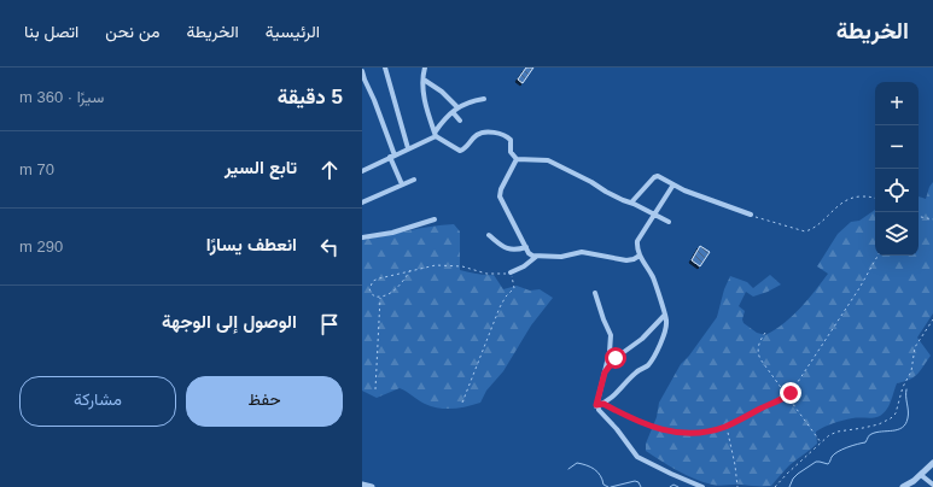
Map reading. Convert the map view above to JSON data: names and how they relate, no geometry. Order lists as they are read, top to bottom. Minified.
{"page":{"header":"الخريطة","nav":["الرئيسية","الخريطة","من نحن","اتصل بنا"],"heading":["5 دقيقة","سيرًا · 360 m"],"map_buttons":["+","−"],"list":[["تابع السير","70 m"],["انعطف يسارًا","290 m"],"الوصول إلى الوجهة"],"buttons":["حفظ","مشاركة"]}}
